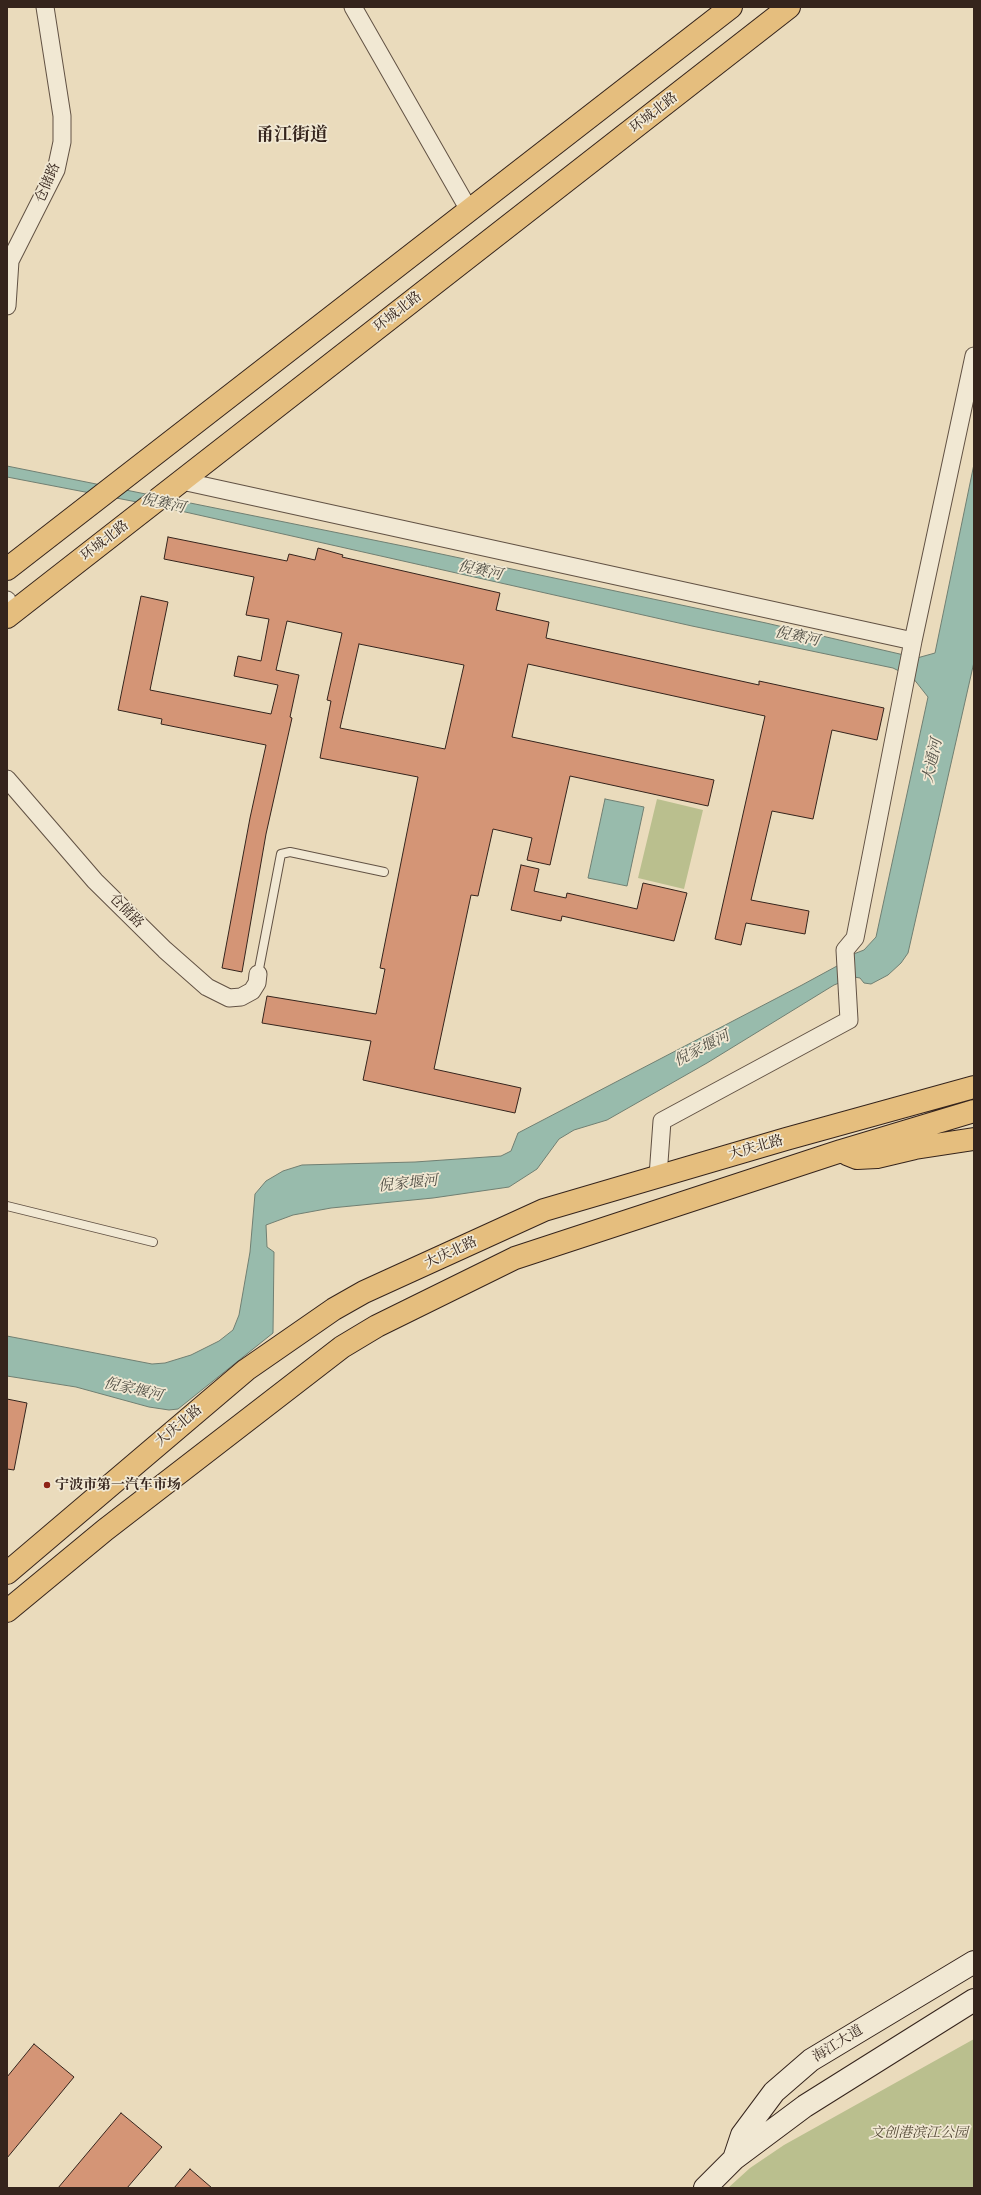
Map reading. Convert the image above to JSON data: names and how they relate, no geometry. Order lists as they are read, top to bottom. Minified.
{"streets":{"main road":["环城北路","大庆北路","海江大道"],"street":["仓储路"]},"districts":["甬江街道"],"water":["倪赛河","大通河","倪家堰河"],"parks":["文创港滨江公园"],"places":["宁波市第一汽车市场"]}
